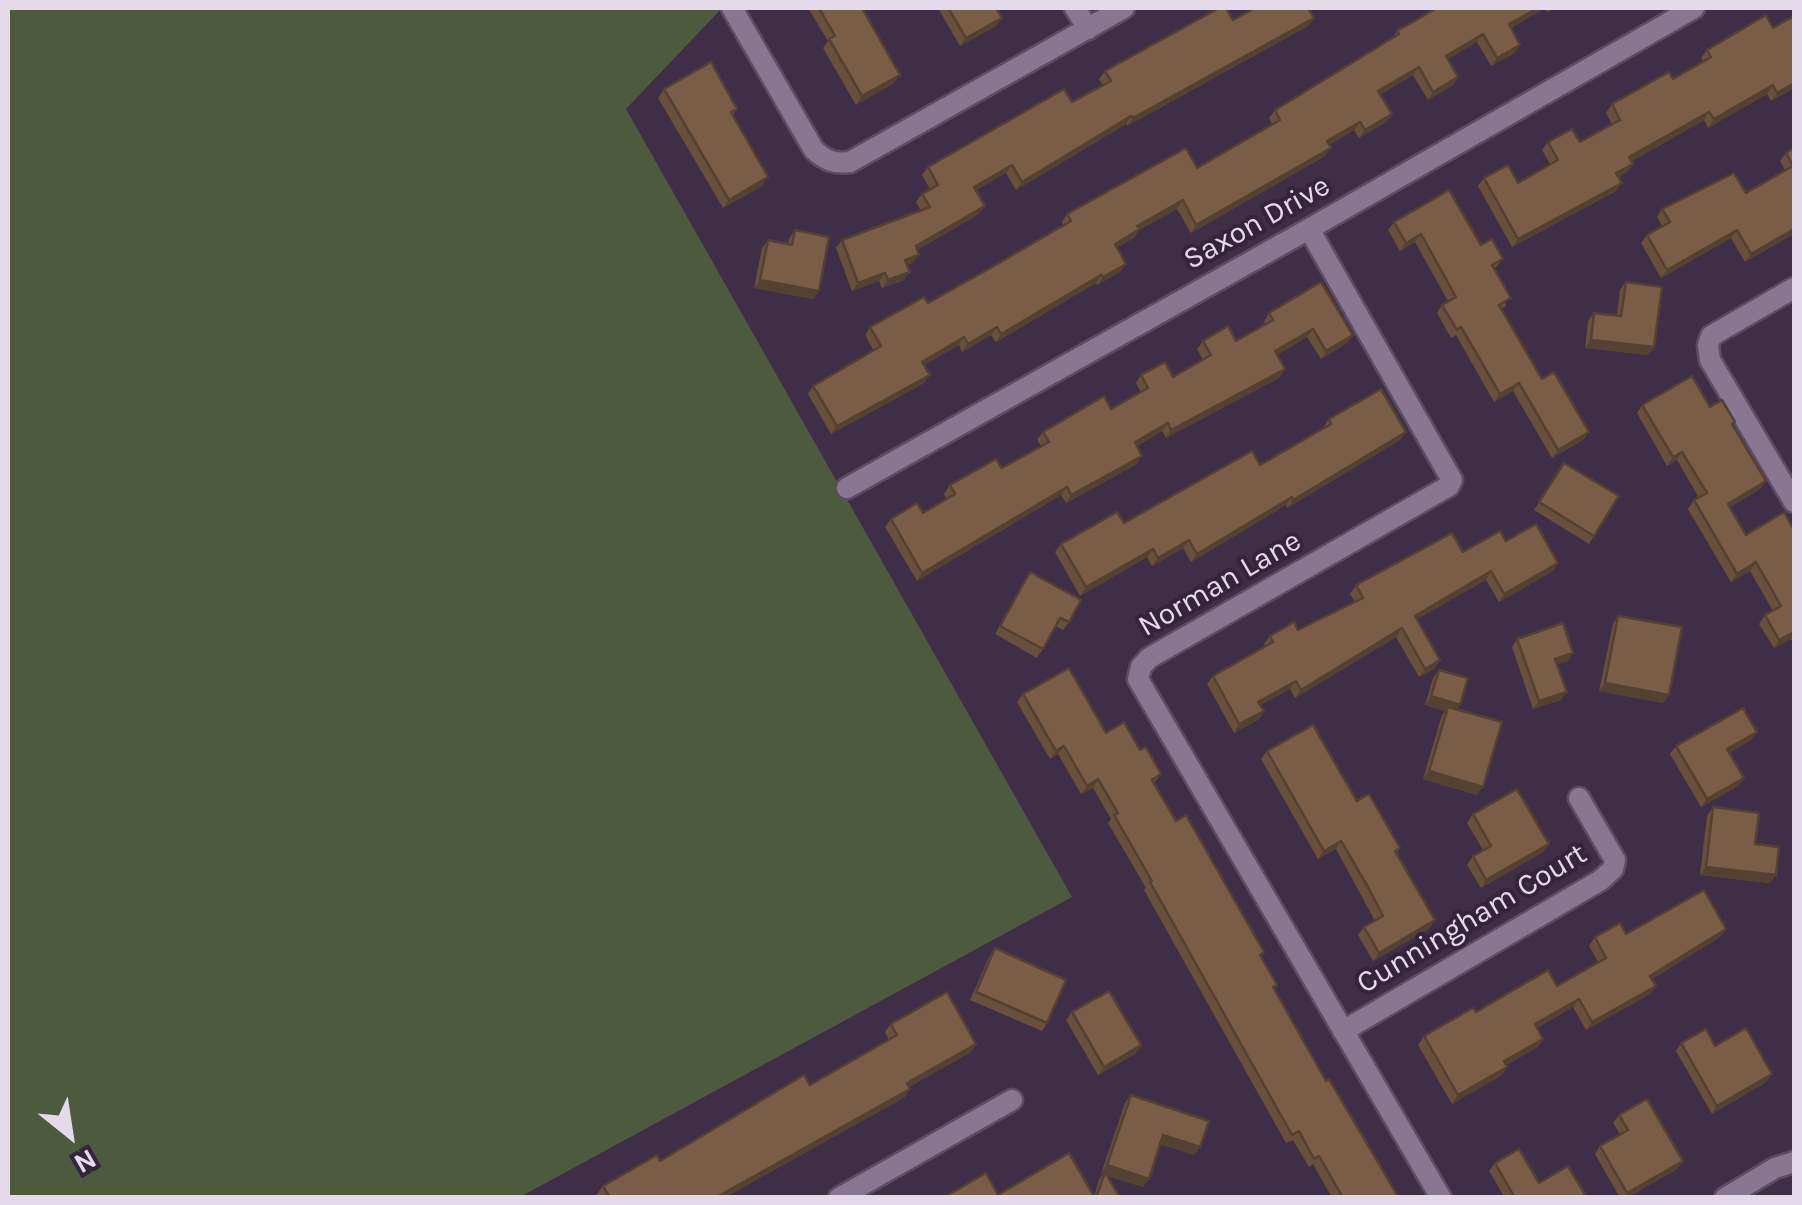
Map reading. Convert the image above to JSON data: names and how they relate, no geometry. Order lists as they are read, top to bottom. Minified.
{"streets":{"street":["Saxon Drive","Norman Lane","Cunningham Court"]},"crossings":[["Saxon Drive","Norman Lane"],["Norman Lane","Cunningham Court"]],"north":"bottom right"}
